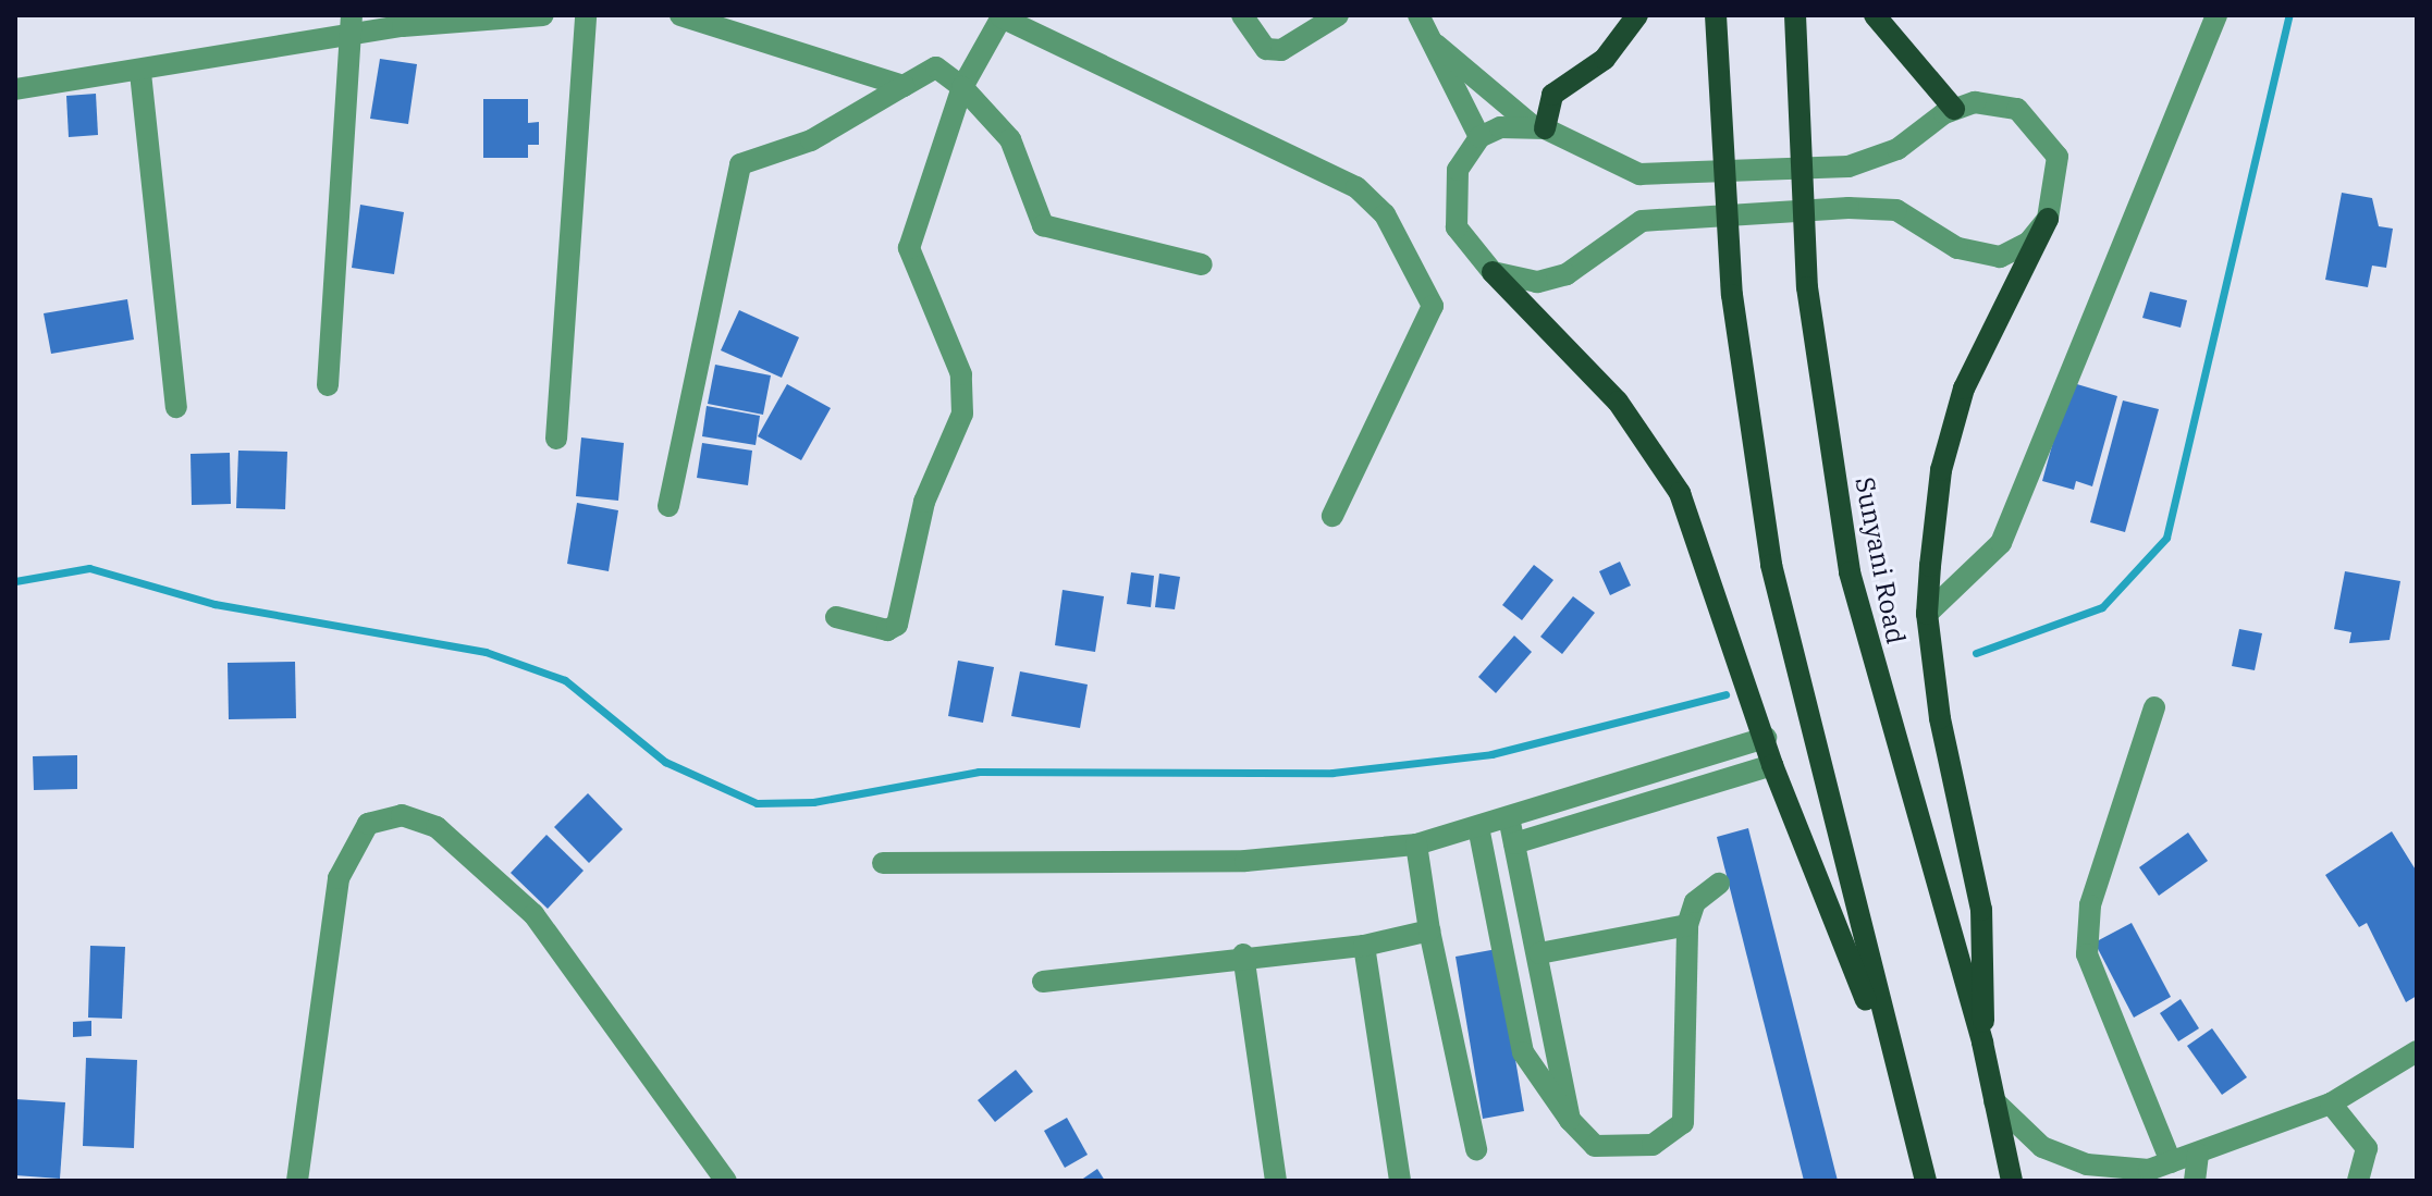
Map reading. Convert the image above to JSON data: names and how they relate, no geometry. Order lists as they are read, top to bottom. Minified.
{"streets":{"main road":["Sunyani Road"]}}
